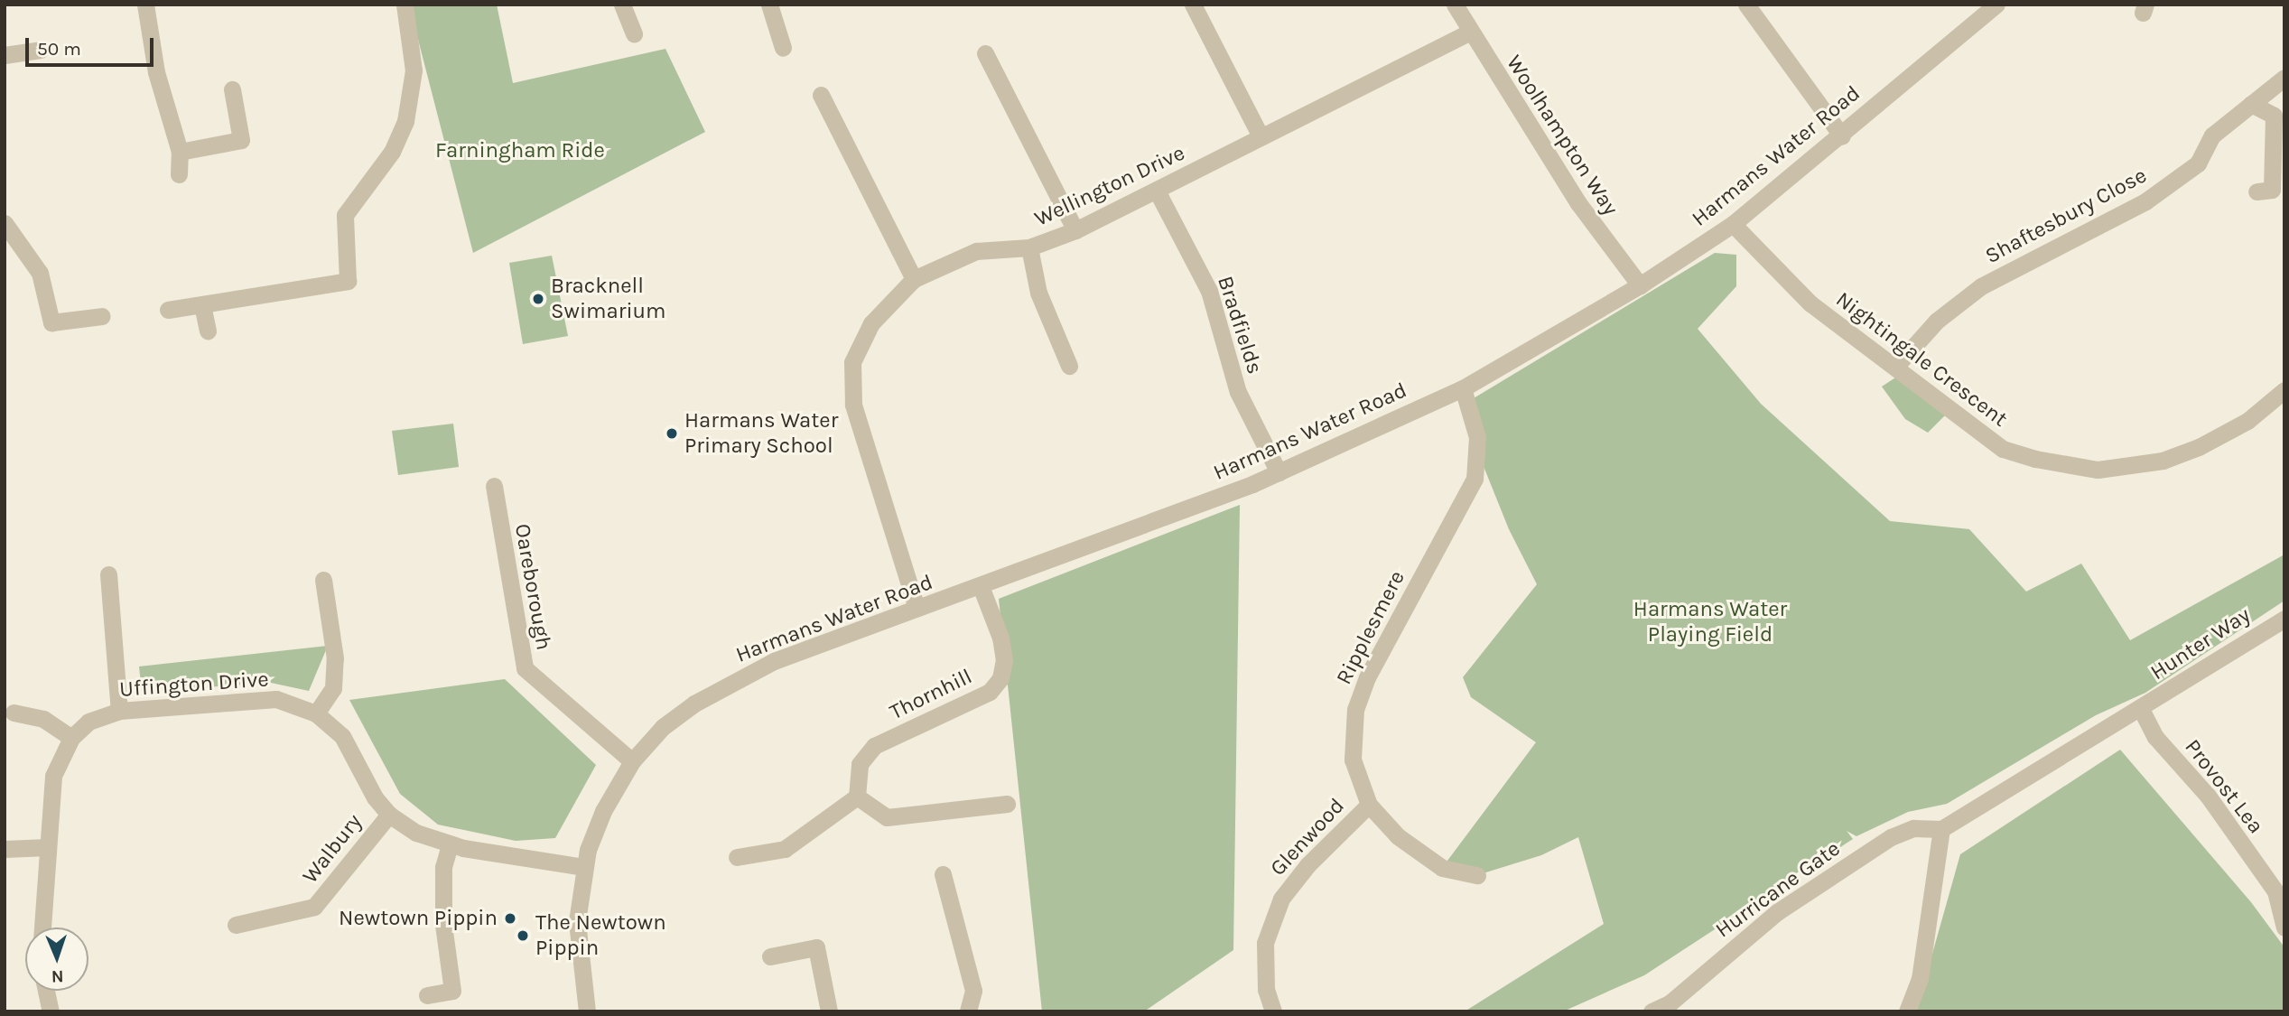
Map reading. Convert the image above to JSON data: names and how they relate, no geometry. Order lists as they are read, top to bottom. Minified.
{"streets":{"street":["Woolhampton Way","Harmans Water Road","Wellington Drive","Shaftesbury Close","Bradfields","Nightingale Crescent","Oareborough","Ripplesmere","Hunter Way","Uffington Drive","Thornhill","Provost Lea","Glenwood","Walbury","Hurricane Gate"]},"crossings":[["Woolhampton Way","Harmans Water Road"],["Woolhampton Way","Wellington Drive"],["Harmans Water Road","Wellington Drive"],["Harmans Water Road","Bradfields"],["Harmans Water Road","Nightingale Crescent"],["Harmans Water Road","Oareborough"],["Harmans Water Road","Ripplesmere"],["Harmans Water Road","Uffington Drive"],["Harmans Water Road","Thornhill"],["Wellington Drive","Bradfields"],["Shaftesbury Close","Nightingale Crescent"],["Ripplesmere","Glenwood"],["Hunter Way","Provost Lea"],["Uffington Drive","Walbury"]],"parks":["Farningham Ride","Harmans Water Playing Field"],"places":["Bracknell Swimarium","Harmans Water Primary School","Newtown Pippin","The Newtown Pippin"],"scale_bar":"50 m","north":"bottom"}
